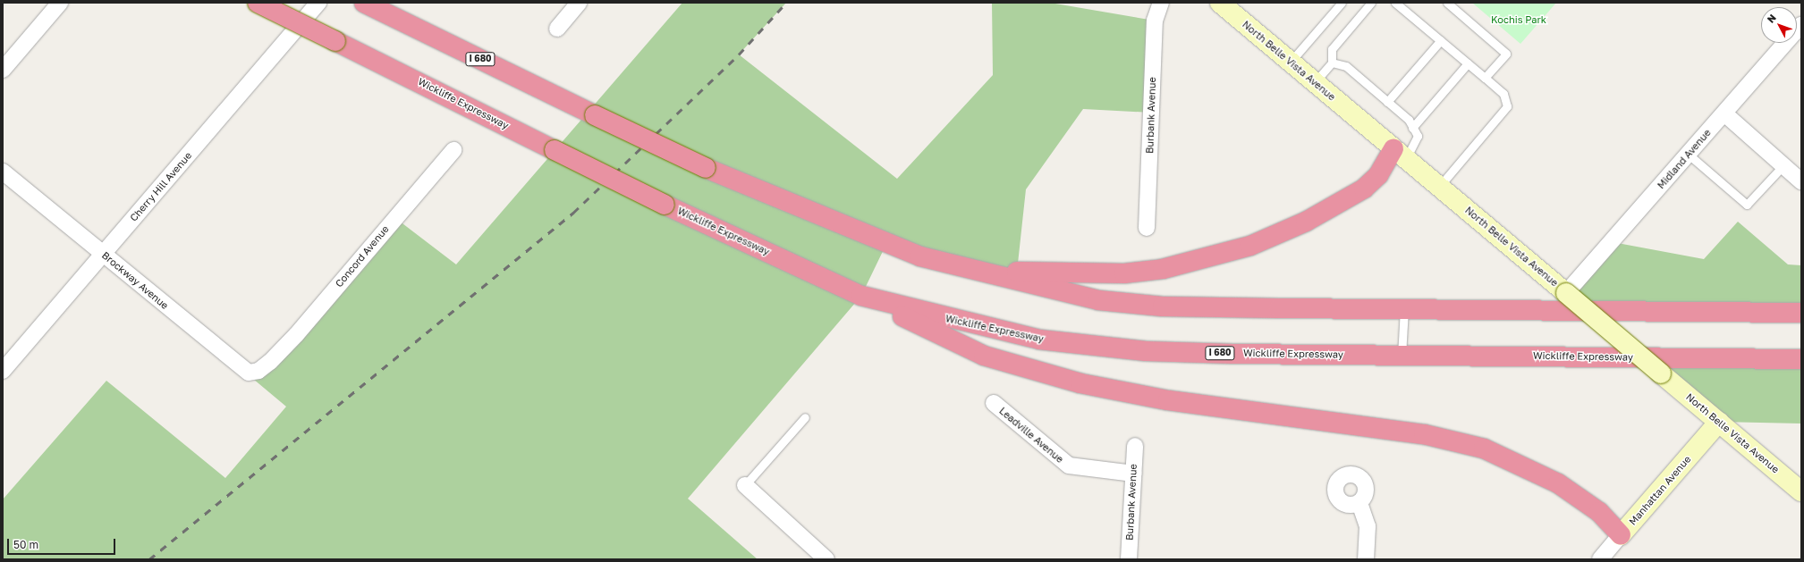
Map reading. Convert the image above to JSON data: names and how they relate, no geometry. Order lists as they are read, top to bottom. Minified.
{"streets":{"highway":["I 680","Wickliffe Expressway"],"street":["North Belle Vista Avenue","Burbank Avenue","Midland Avenue","Cherry Hill Avenue","Concord Avenue","Brockway Avenue","Leadville Avenue","Manhattan Avenue"]},"crossings":[["North Belle Vista Avenue","Midland Avenue"],["North Belle Vista Avenue","Manhattan Avenue"],["Burbank Avenue","Leadville Avenue"],["Cherry Hill Avenue","Brockway Avenue"],["Concord Avenue","Brockway Avenue"]],"parks":["Kochis Park"],"scale_bar":"50 m","north":"top left"}
